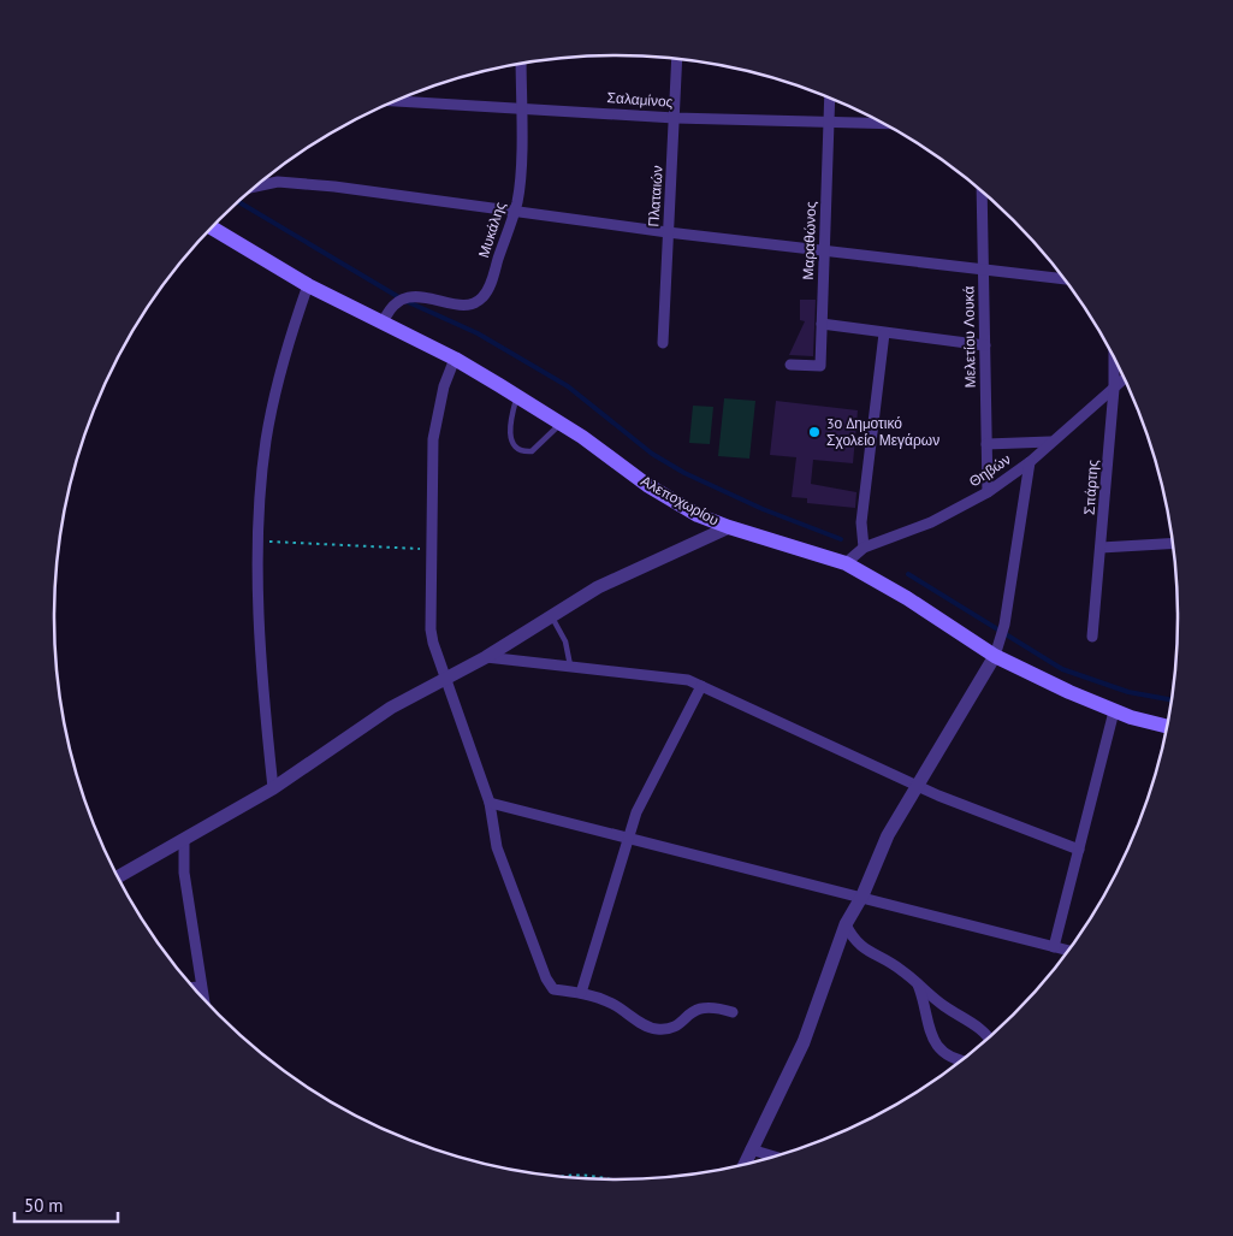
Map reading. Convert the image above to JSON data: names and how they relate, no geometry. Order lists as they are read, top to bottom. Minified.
{"streets":{"main road":["Αλεποχωρίου"],"street":["Σαλαμίνος","Πλαταιών","Μυκάλης","Μαραθώνος","Μελετίου Λουκά","Θηβών","Σπάρτης"]},"crossings":[["Σαλαμίνος","Πλαταιών"],["Σαλαμίνος","Μυκάλης"],["Σαλαμίνος","Μαραθώνος"],["Μυκάλης","Αλεποχωρίου"],["Μελετίου Λουκά","Θηβών"],["Θηβών","Σπάρτης"],["Θηβών","Αλεποχωρίου"]],"places":["3ο Δημοτικό Σχολείο Μεγάρων"],"scale_bar":"50 m"}
